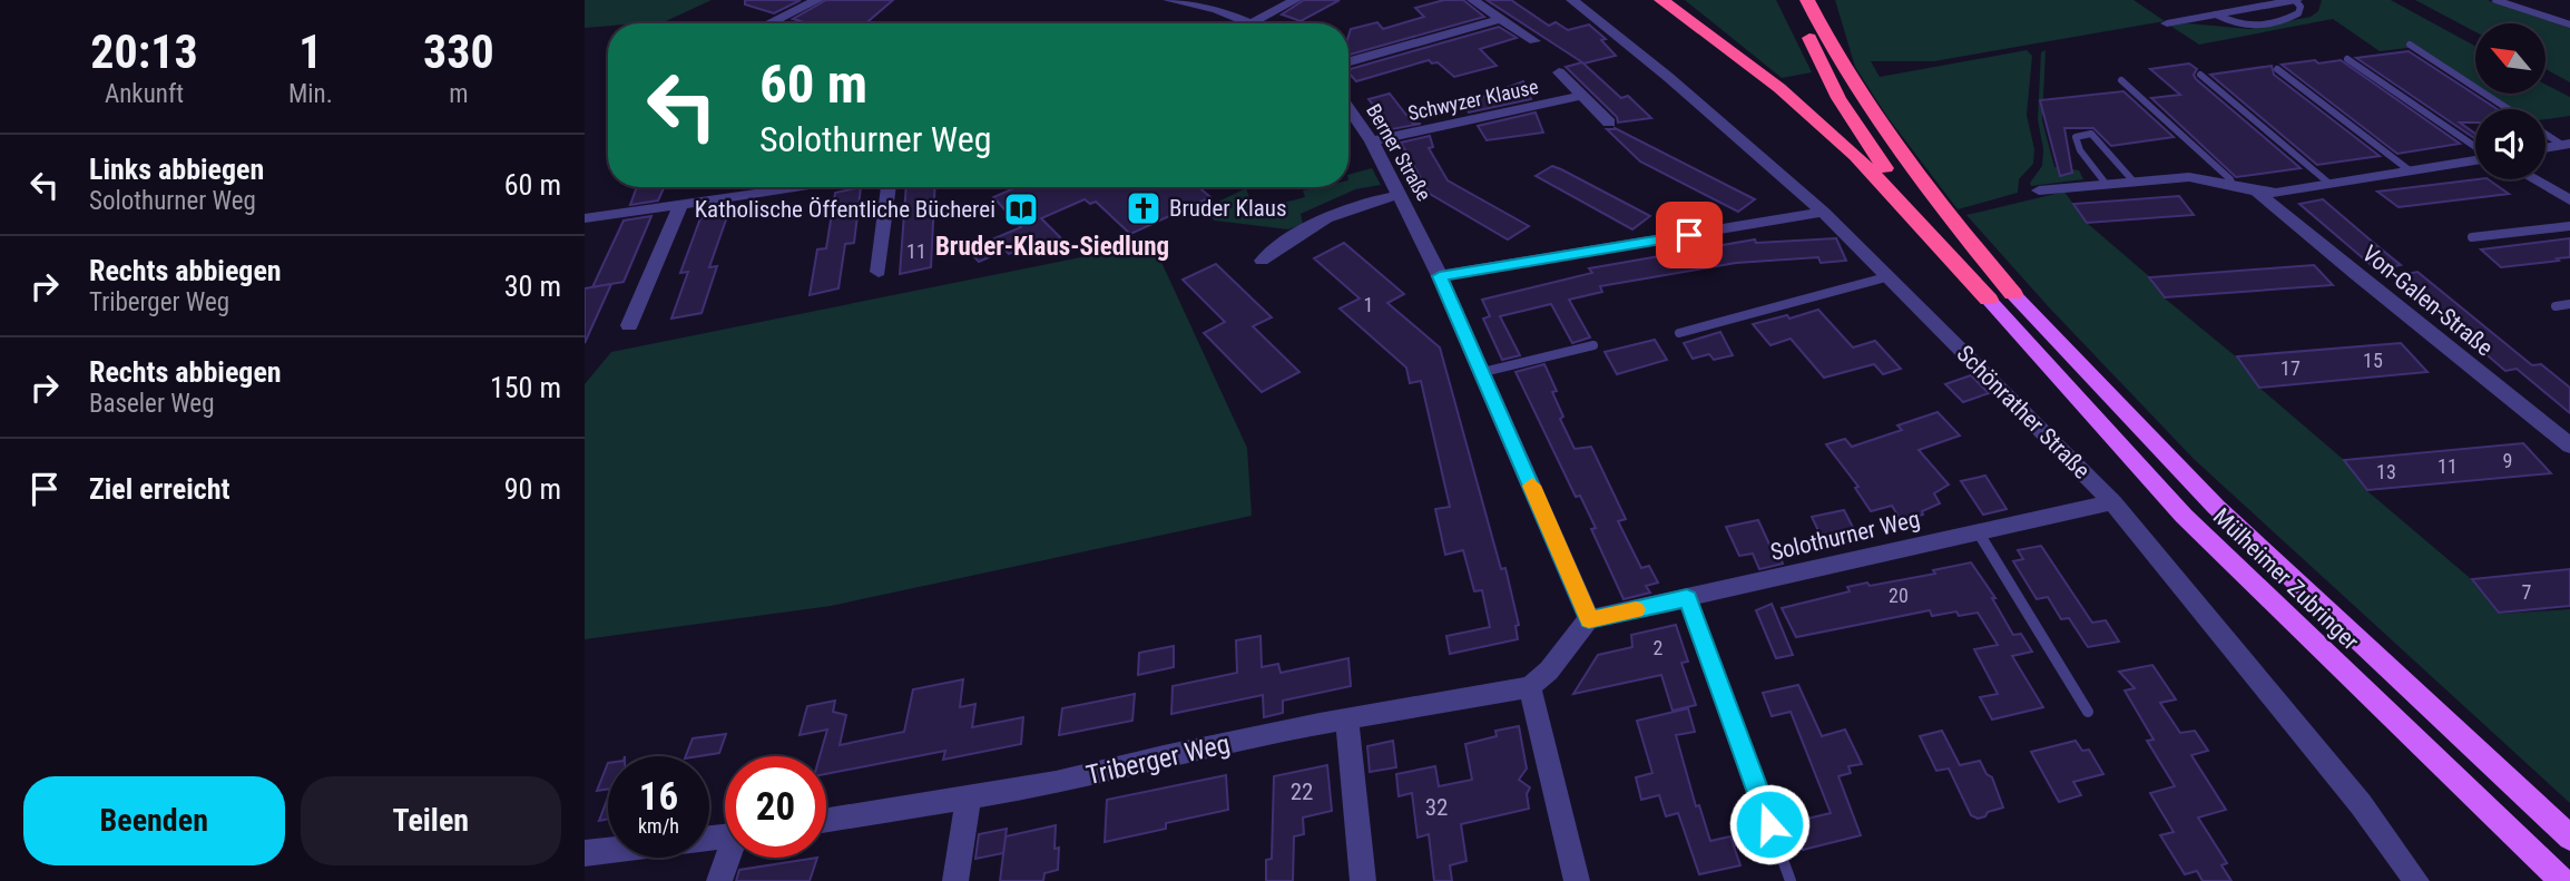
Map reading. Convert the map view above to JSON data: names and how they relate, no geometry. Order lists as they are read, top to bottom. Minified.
{"streets":{"main road":["Mülheimer Zubringer"],"street":["Schwyzer Klause","Berner Straße","Von-Galen-Straße","Schönrather Straße","Solothurner Weg","Triberger Weg"]},"crossings":[["Schwyzer Klause","Berner Straße"],["Schönrather Straße","Solothurner Weg"]],"districts":["Bruder-Klaus-Siedlung"],"places":{"church":["Bruder Klaus"],"library":["Katholische Öffentliche Bücherei"]},"house_numbers":["11","1","15","17","9","11","13","7","20","2","22","32"],"north":"top left","page":{"eta":["20:13","Ankunft","1","Min.","330","m"],"turn":["60 m","Solothurner Weg"],"list":[{"name":"Links abbiegen","note":"Solothurner Weg","value":"60 m"},{"name":"Rechts abbiegen","note":"Triberger Weg","value":"30 m"},{"name":"Rechts abbiegen","note":"Baseler Weg","value":"150 m"},{"name":"Ziel erreicht","value":"90 m"}],"speed":"16 km/h","limit":"20","buttons":["Beenden","Teilen"]}}
